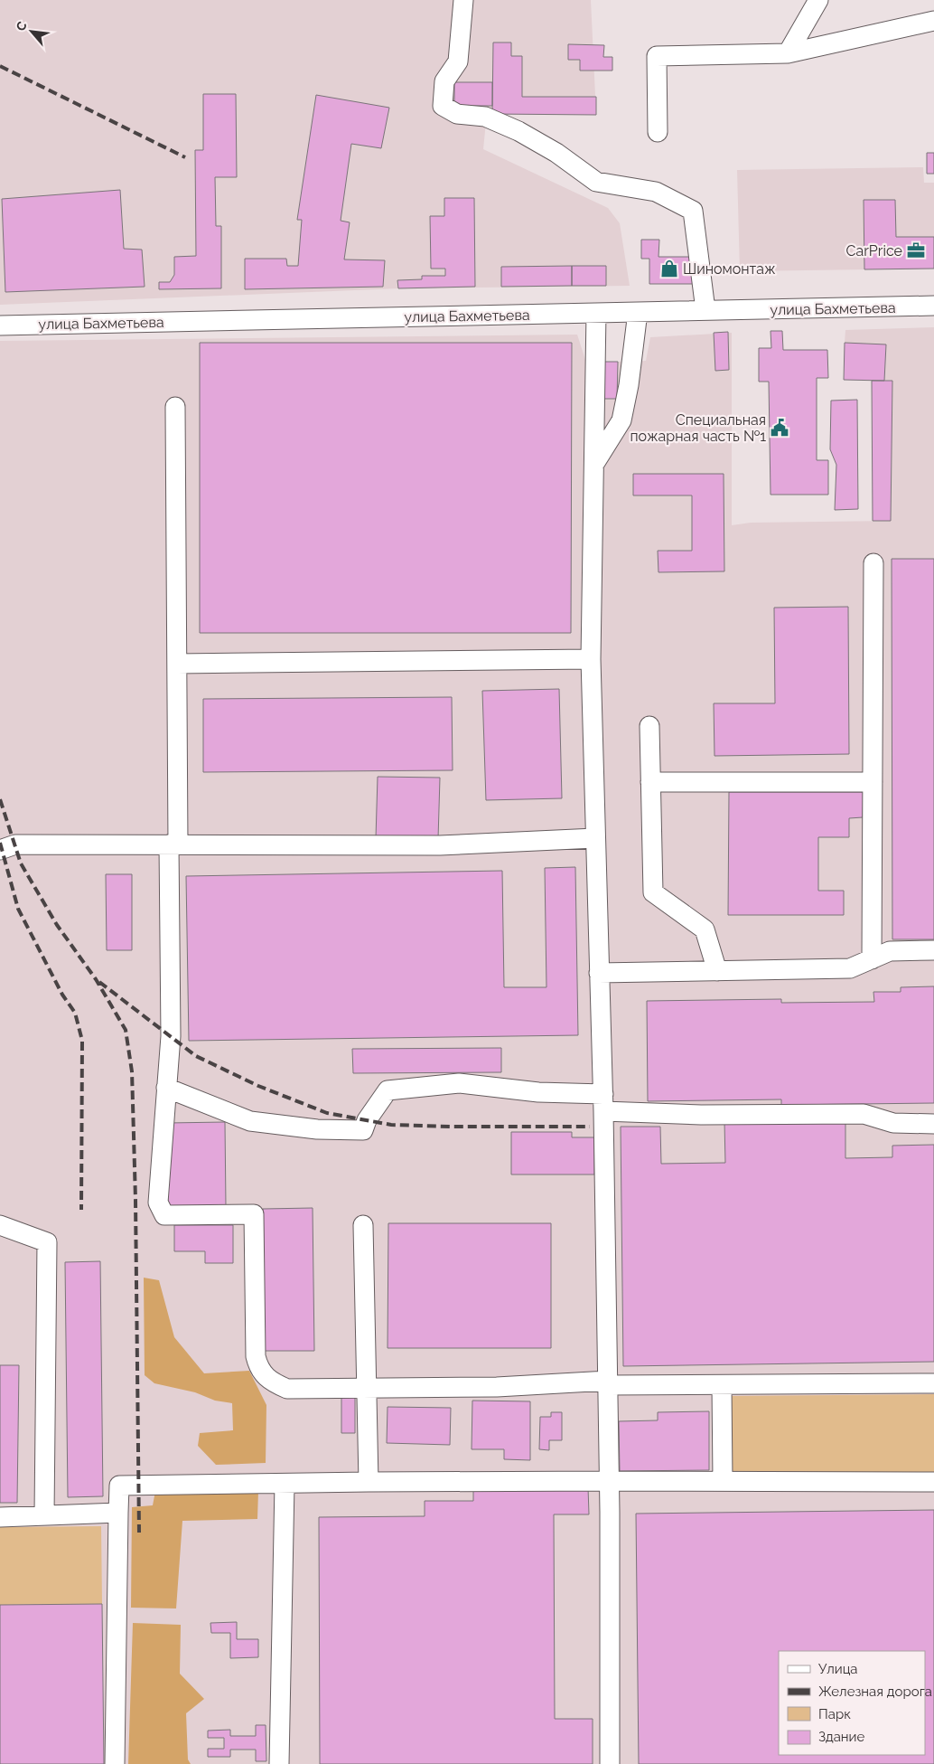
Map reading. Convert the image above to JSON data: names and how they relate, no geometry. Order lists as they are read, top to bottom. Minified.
{"streets":{"street":["улица Бахметьева"]},"places":{"office":["CarPrice"],"shop":["Шиномонтаж"],"public building":["Специальная пожарная часть №1"]},"legend":["Улица","Железная дорога","Парк","Здание"],"north":"top left"}
